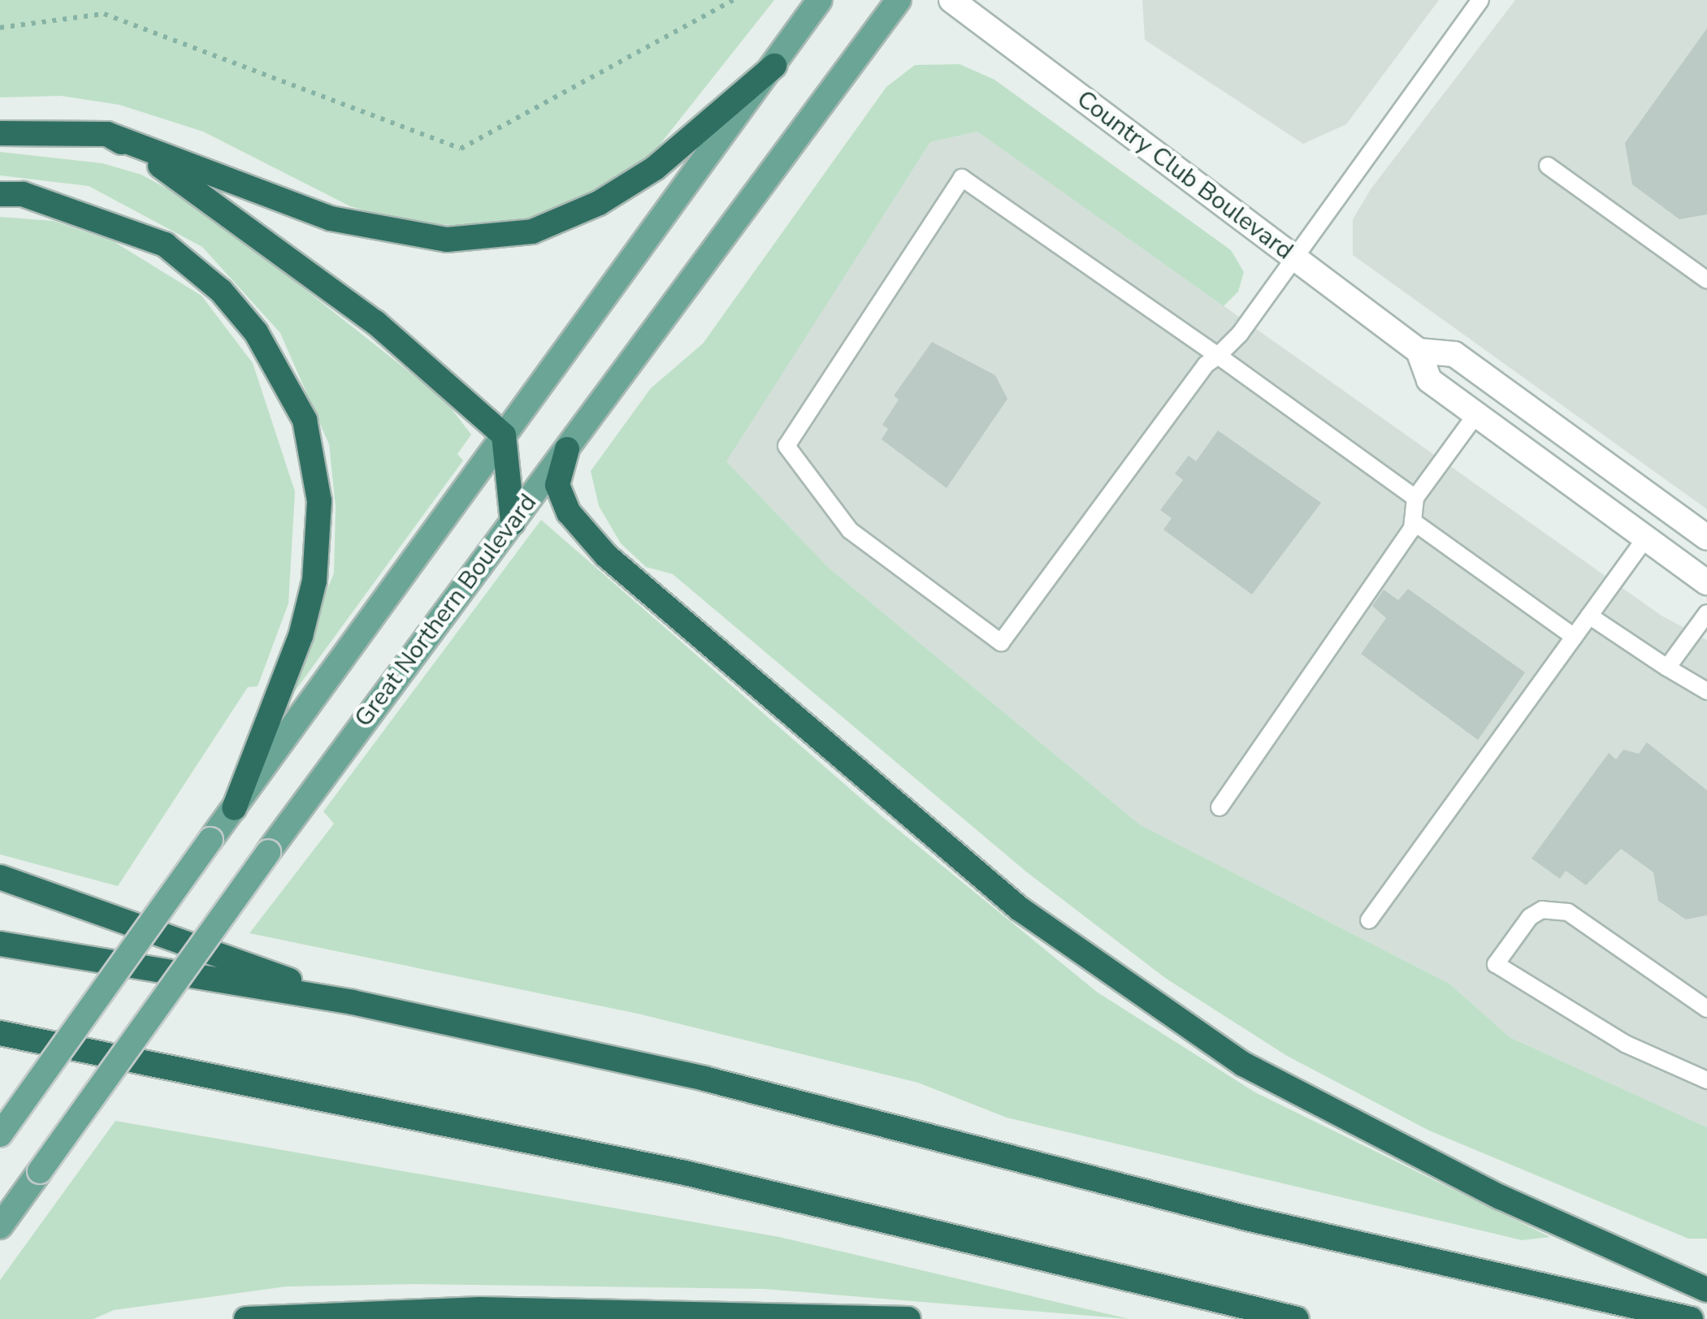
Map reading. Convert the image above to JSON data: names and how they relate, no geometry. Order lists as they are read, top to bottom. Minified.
{"streets":{"main road":["Great Northern Boulevard"],"street":["Country Club Boulevard"]}}
